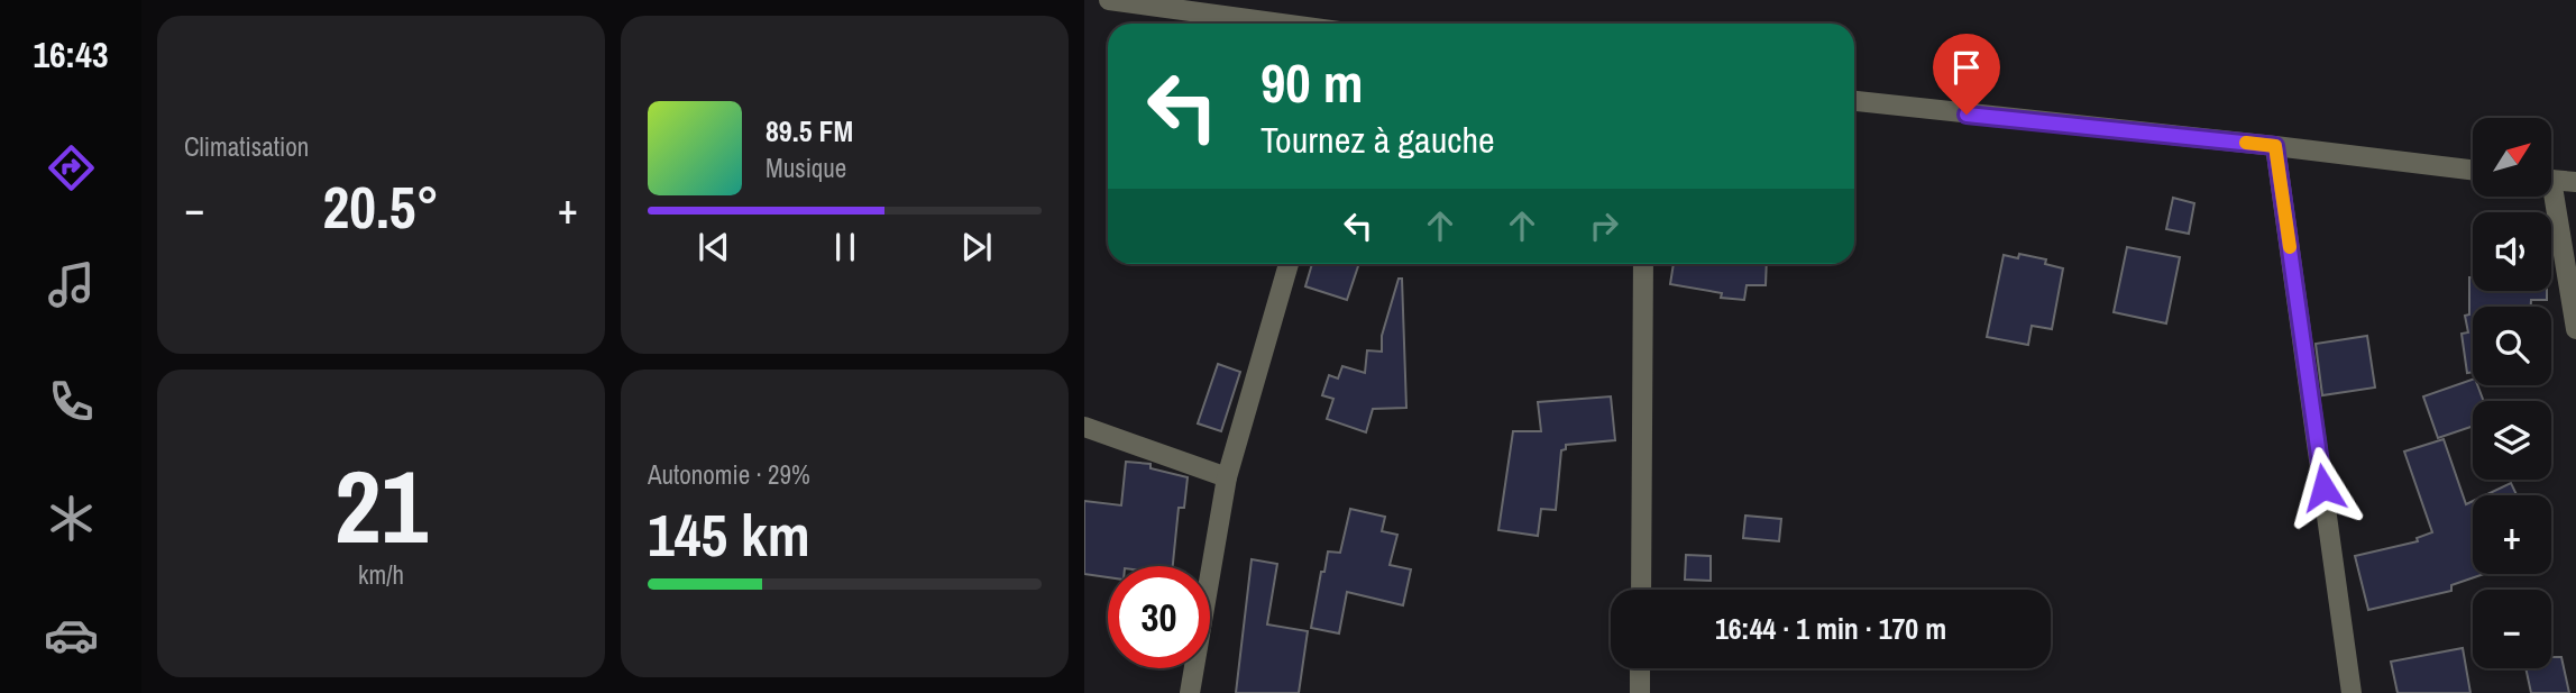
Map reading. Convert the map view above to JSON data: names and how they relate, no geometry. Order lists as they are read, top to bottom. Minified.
{"north":"top right","page":{"tabs":"16:43","tile":["Climatisation",["21","km/h"],["Autonomie · 29%","145 km"]],"turn":["90 m","Tournez à gauche"],"song":["89.5 FM","Musique"],"map_buttons":["+","−"],"heat":["−","20.5°","+"],"limit":"30","trip":"16:44 · 1 min · 170 m"}}
